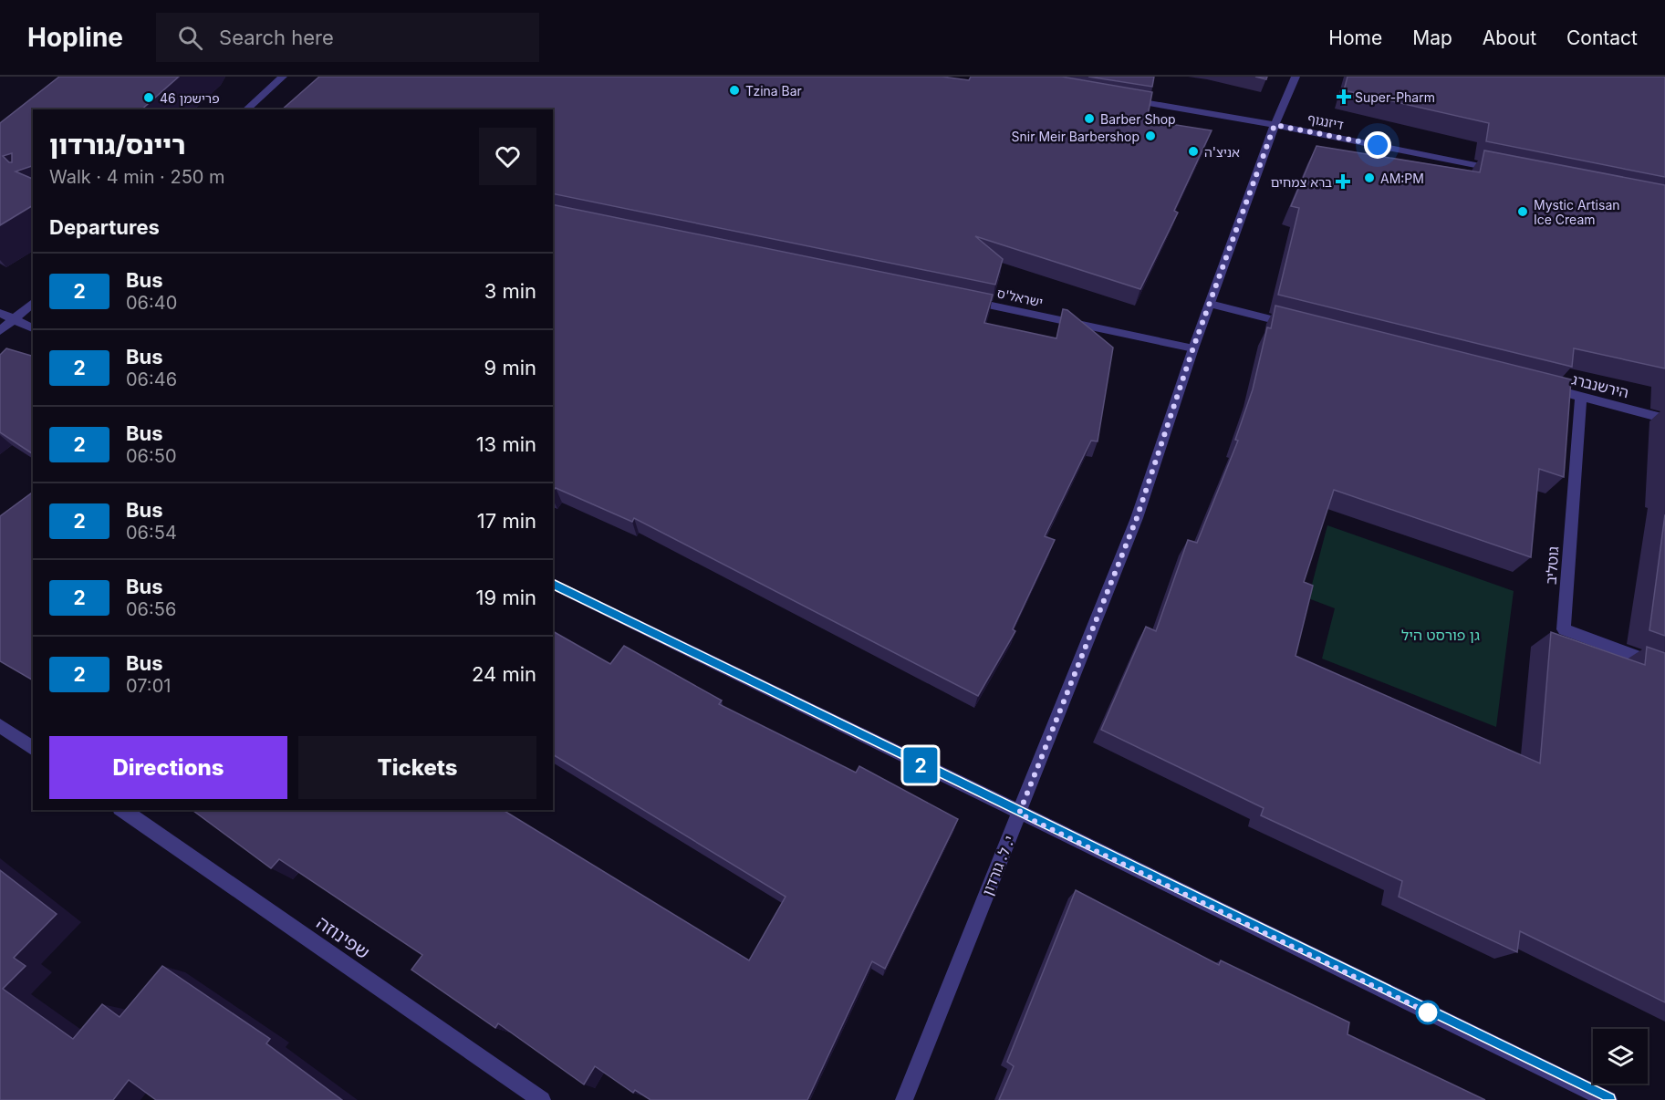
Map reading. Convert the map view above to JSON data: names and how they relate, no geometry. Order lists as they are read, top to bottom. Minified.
{"streets":{"street":["דיזנגוף","ישראל'ס","הירשנברג","גוטליב","י. ל. גורדון","שפינוזה"]},"crossings":[["דיזנגוף","י. ל. גורדון"],["ישראל'ס","י. ל. גורדון"],["הירשנברג","גוטליב"]],"parks":["גן פורסט היל"],"places":{"other":["Tzina Bar","פרישמן 46","Barber Shop","Snir Meir Barbershop","אניצ'ה","AM:PM","Mystic Artisan Ice Cream"],"health":["Super-Pharm","ברא צמחים"]},"lines":["bus line 2"],"page":{"header":"Hopline","search":"Search here","nav":["Home","Map","About","Contact"],"on_map":"2","heading":[["ריינס/גורדון","Walk · 4 min · 250 m"],"Departures"],"list":[{"mark":"2","name":"Bus","note":"06:40","value":"3 min"},{"mark":"2","name":"Bus","note":"06:46","value":"9 min"},{"mark":"2","name":"Bus","note":"06:50","value":"13 min"},{"mark":"2","name":"Bus","note":"06:54","value":"17 min"},{"mark":"2","name":"Bus","note":"06:56","value":"19 min"},{"mark":"2","name":"Bus","note":"07:01","value":"24 min"}],"buttons":["Directions","Tickets"]}}
